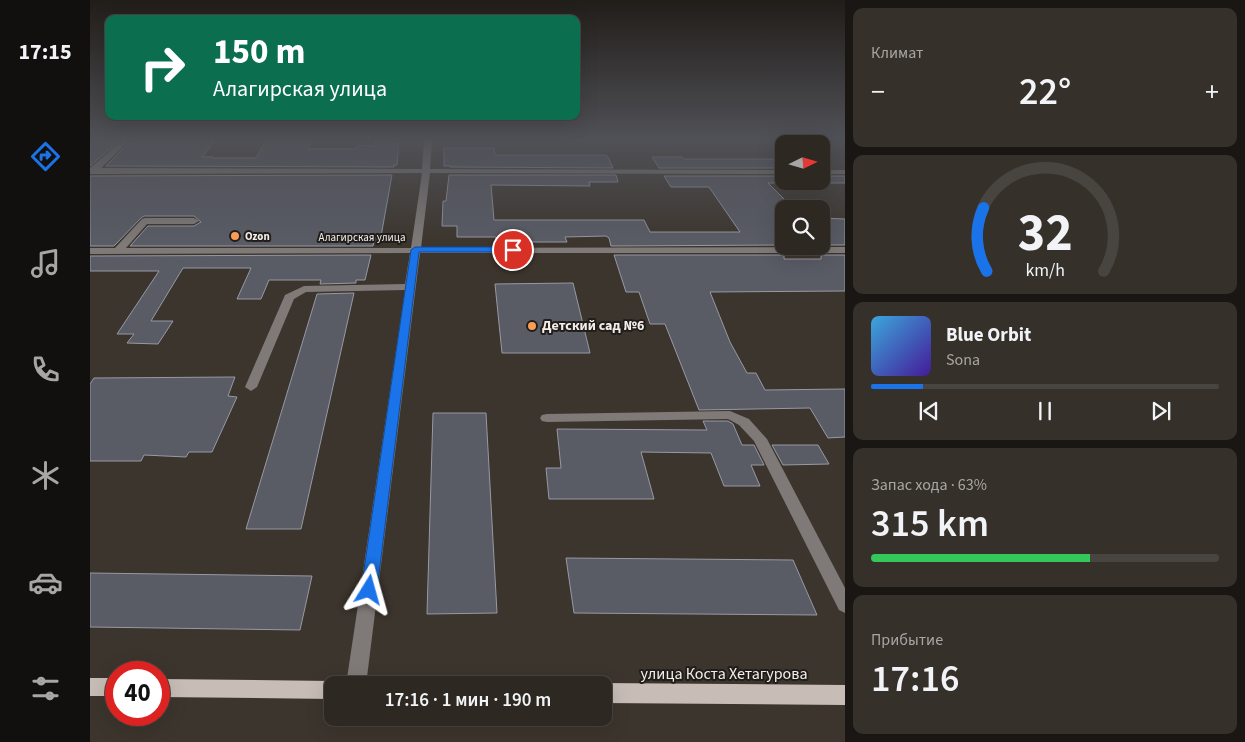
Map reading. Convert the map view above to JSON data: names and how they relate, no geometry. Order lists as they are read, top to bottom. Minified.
{"streets":{"main road":["улица Коста Хетагурова"],"street":["Алагирская улица"]},"places":["Ozon","Детский сад №6"],"north":"right","page":{"tabs":"17:15","tile":["Климат",["Запас хода · 63%","315 km"],["Прибытие","17:16"]],"turn":["150 m","Алагирская улица"],"heat":["−","22°","+"],"song":["Blue Orbit","Sona"],"limit":"40","trip":"17:16 · 1 мин · 190 m","gauge":["32","km/h"]}}
